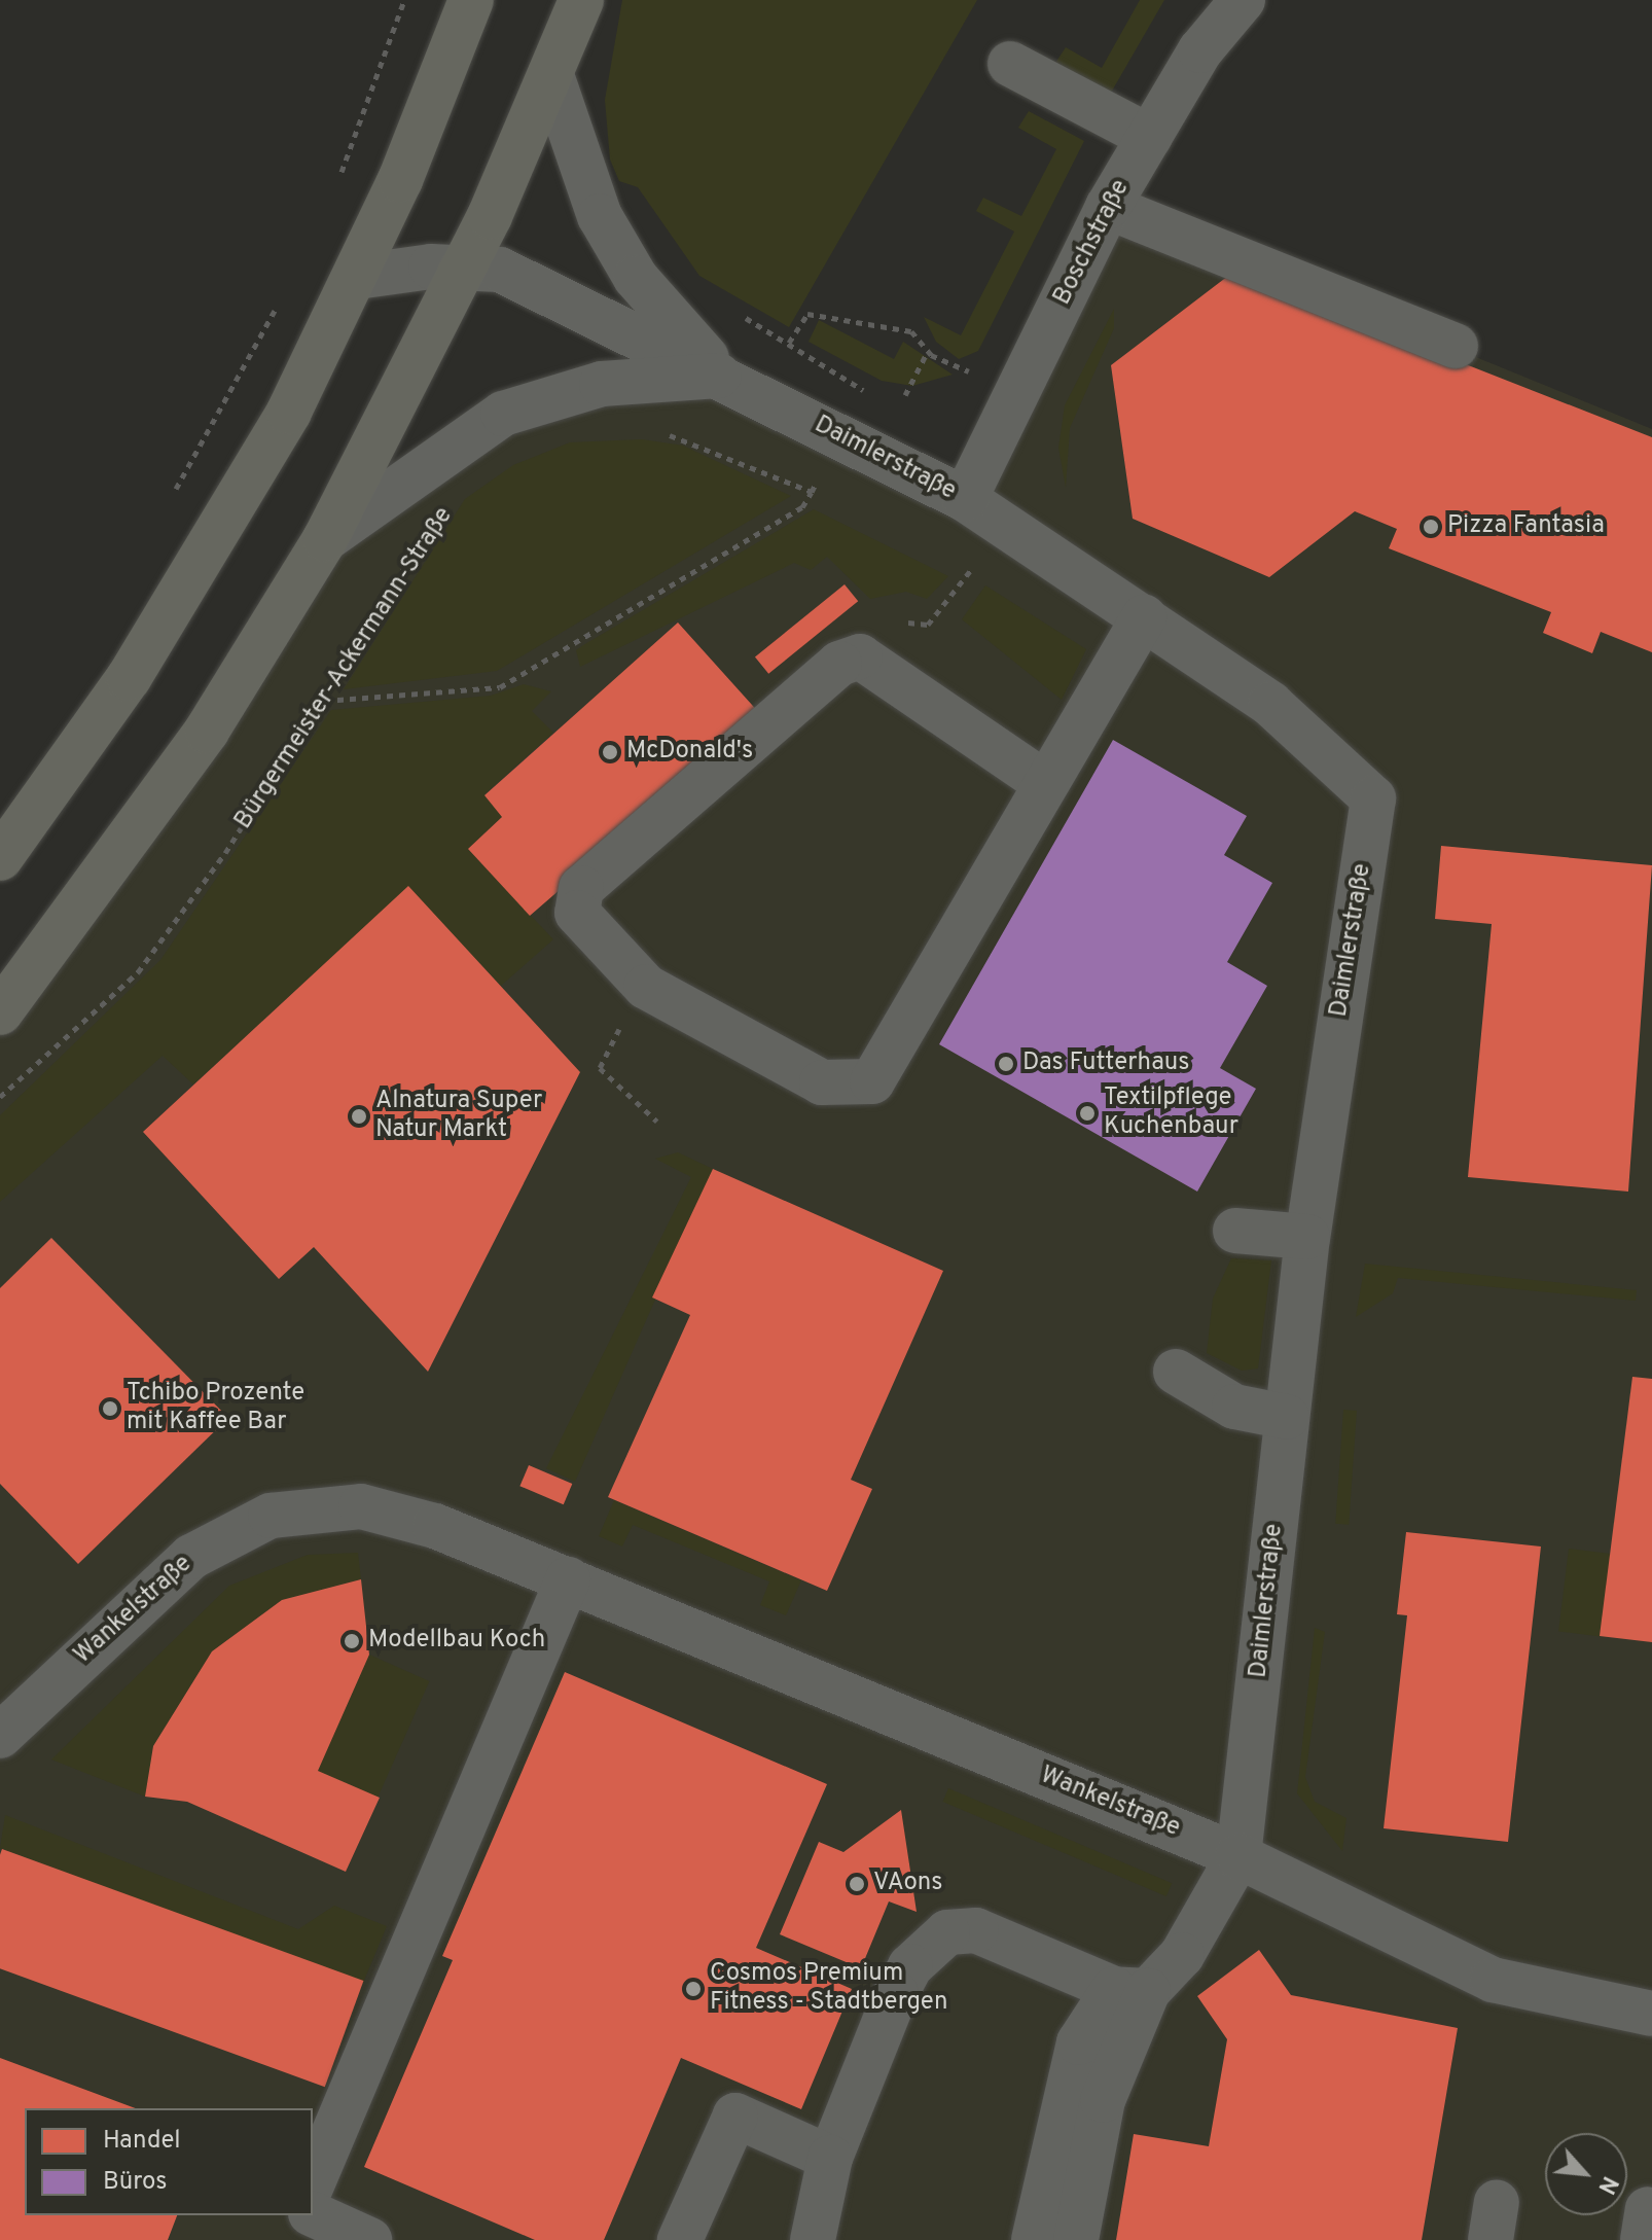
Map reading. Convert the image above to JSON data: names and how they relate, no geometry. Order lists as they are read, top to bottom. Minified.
{"streets":{"street":["Boschstraße","Daimlerstraße","Wankelstraße"],"path":["Bürgermeister-Ackermann-Straße"]},"crossings":[["Boschstraße","Daimlerstraße"],["Daimlerstraße","Wankelstraße"]],"places":["Pizza Fantasia","McDonald's","Das Futterhaus","Textilpflege Kuchenbaur","Alnatura Super Natur Markt","Tchibo Prozente mit Kaffee Bar","Modellbau Koch","VAons","Cosmos Premium Fitness - Stadtbergen"],"legend":["Handel","Büros"],"north":"bottom right"}
